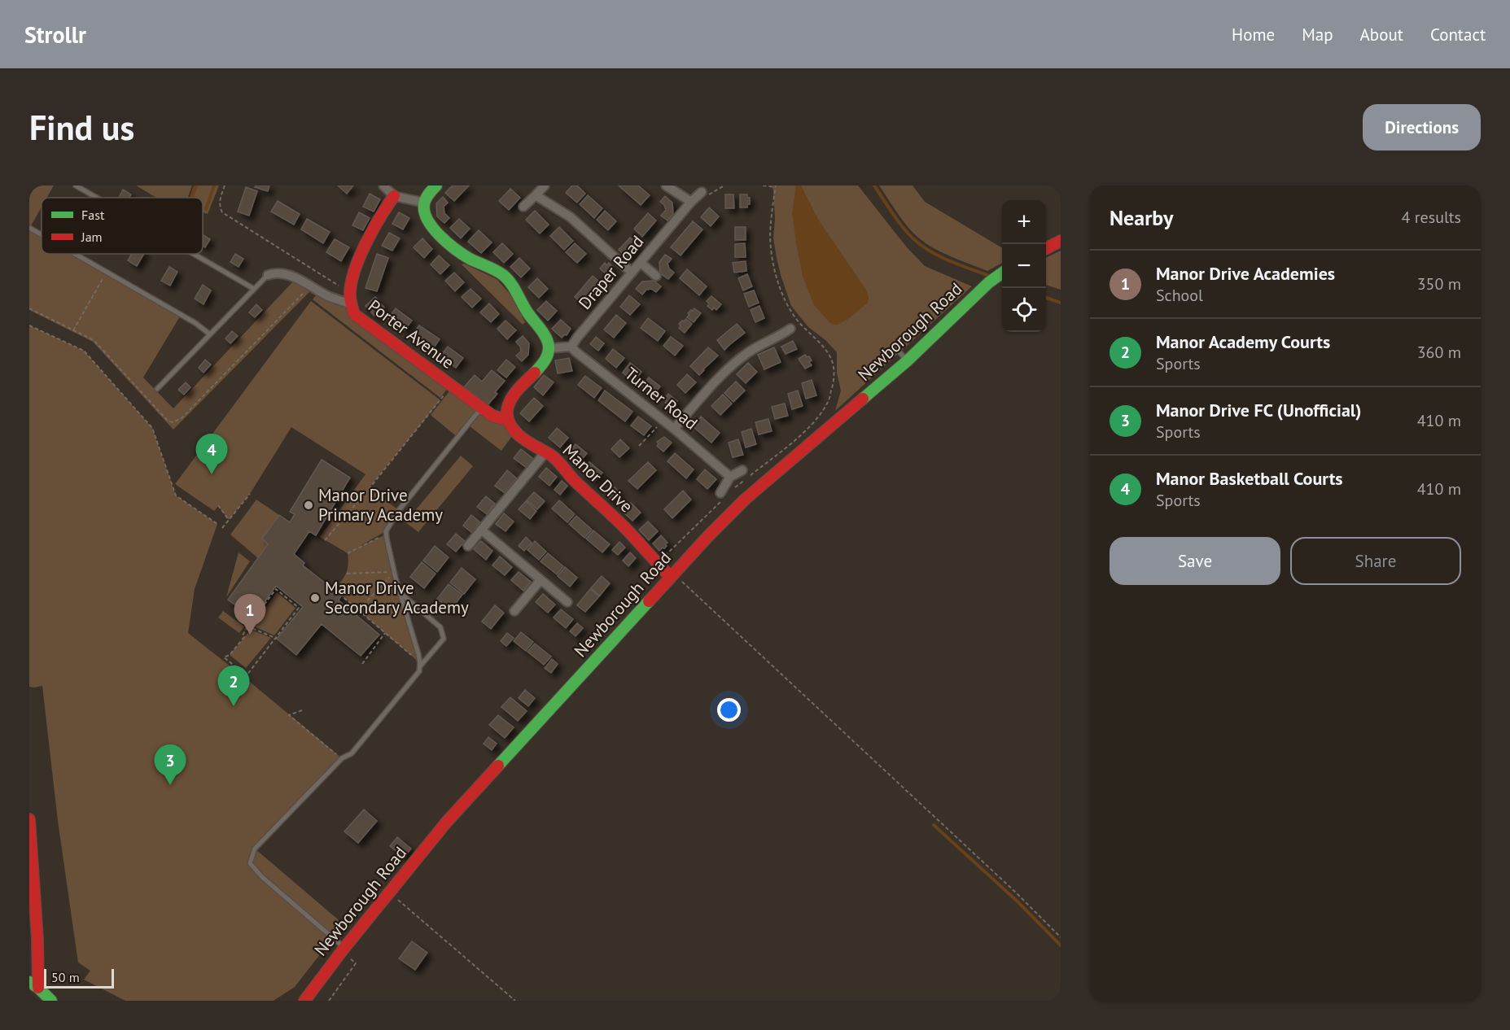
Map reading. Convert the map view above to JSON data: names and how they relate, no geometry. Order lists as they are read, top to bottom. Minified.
{"streets":{"main road":["Newborough Road","Porter Avenue","Manor Drive"],"street":["Draper Road","Turner Road"]},"crossings":[["Draper Road","Turner Road"],["Newborough Road","Manor Drive"],["Porter Avenue","Manor Drive"]],"places":["Manor Drive Primary Academy","Manor Drive Secondary Academy"],"legend":["Fast","Jam"],"scale_bar":"50 m","page":{"header":"Strollr","nav":["Home","Map","About","Contact"],"buttons":["Directions",["Save","Share"]],"title":"Find us","heading":["Nearby","4 results"],"map_buttons":["+","−"],"list":[{"mark":"1","name":"Manor Drive Academies","note":"School","value":"350 m"},{"mark":"2","name":"Manor Academy Courts","note":"Sports","value":"360 m"},{"mark":"3","name":"Manor Drive FC (Unofficial)","note":"Sports","value":"410 m"},{"mark":"4","name":"Manor Basketball Courts","note":"Sports","value":"410 m"}],"pins":["4","1","2","3"],"scale":"50 m"}}
